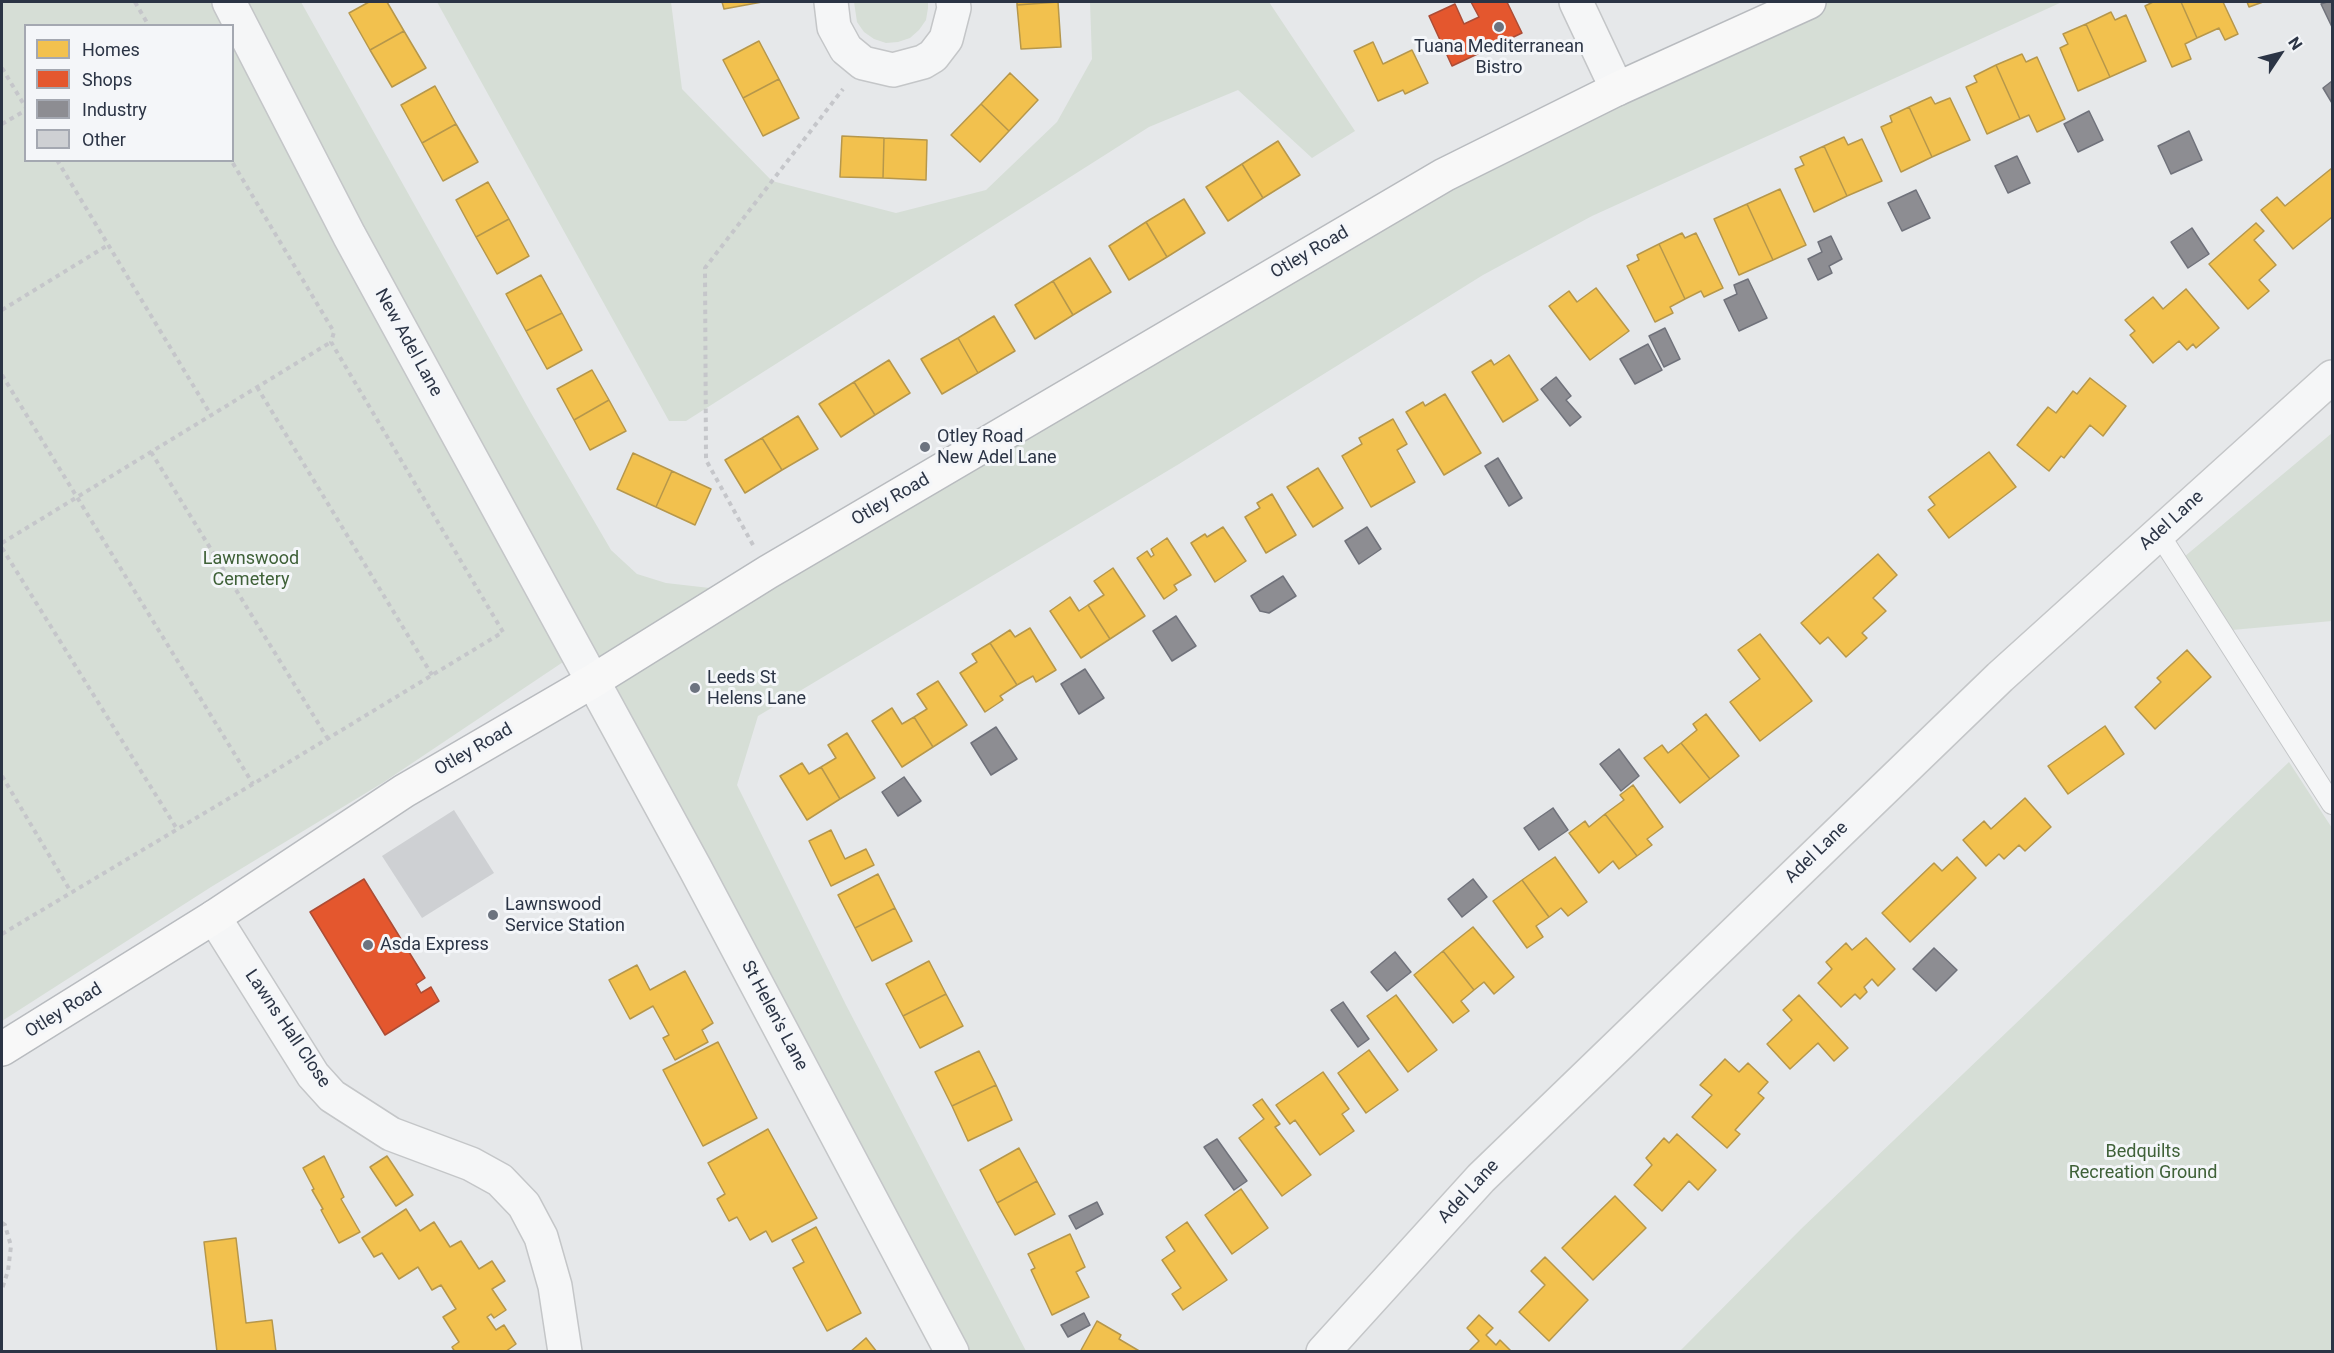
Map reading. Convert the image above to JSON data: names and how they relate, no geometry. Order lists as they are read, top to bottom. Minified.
{"streets":{"highway":["Otley Road"],"street":["New Adel Lane","Adel Lane","St Helen's Lane","Lawns Hall Close"]},"crossings":[["Otley Road","New Adel Lane"],["Otley Road","St Helen's Lane"],["Otley Road","Lawns Hall Close"],["New Adel Lane","St Helen's Lane"]],"parks":["Lawnswood Cemetery","Bedquilts Recreation Ground"],"places":["Tuana Mediterranean Bistro","Otley Road New Adel Lane","Leeds St Helens Lane","Lawnswood Service Station","Asda Express"],"legend":["Homes","Shops","Industry","Other"],"north":"top right"}
